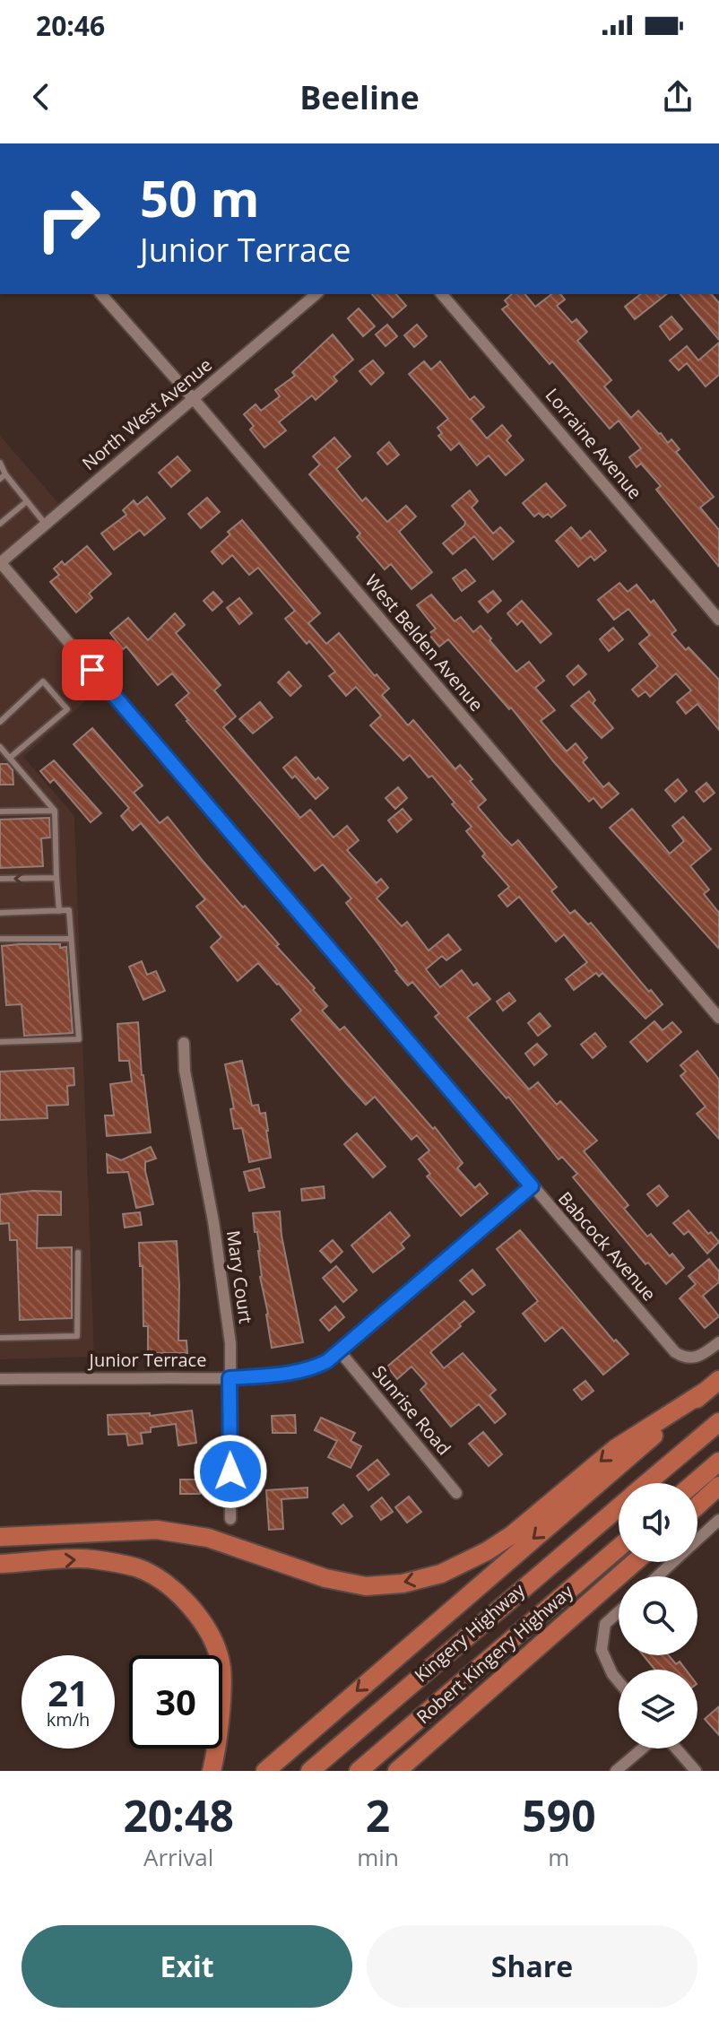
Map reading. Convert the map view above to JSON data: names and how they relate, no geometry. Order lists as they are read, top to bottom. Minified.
{"streets":{"highway":["Kingery Highway","Robert Kingery Highway"],"street":["North West Avenue","Lorraine Avenue","West Belden Avenue","Babcock Avenue","Mary Court","Junior Terrace","Sunrise Road"]},"crossings":[["North West Avenue","West Belden Avenue"],["North West Avenue","Babcock Avenue"],["Babcock Avenue","Junior Terrace"],["Mary Court","Junior Terrace"],["Junior Terrace","Sunrise Road"]],"page":{"status":"20:46","header":"Beeline","turn":["50 m","Junior Terrace"],"speed":"21 km/h","limit":"30","eta":["20:48","Arrival","2","min","590","m"],"buttons":["Exit","Share"]}}
